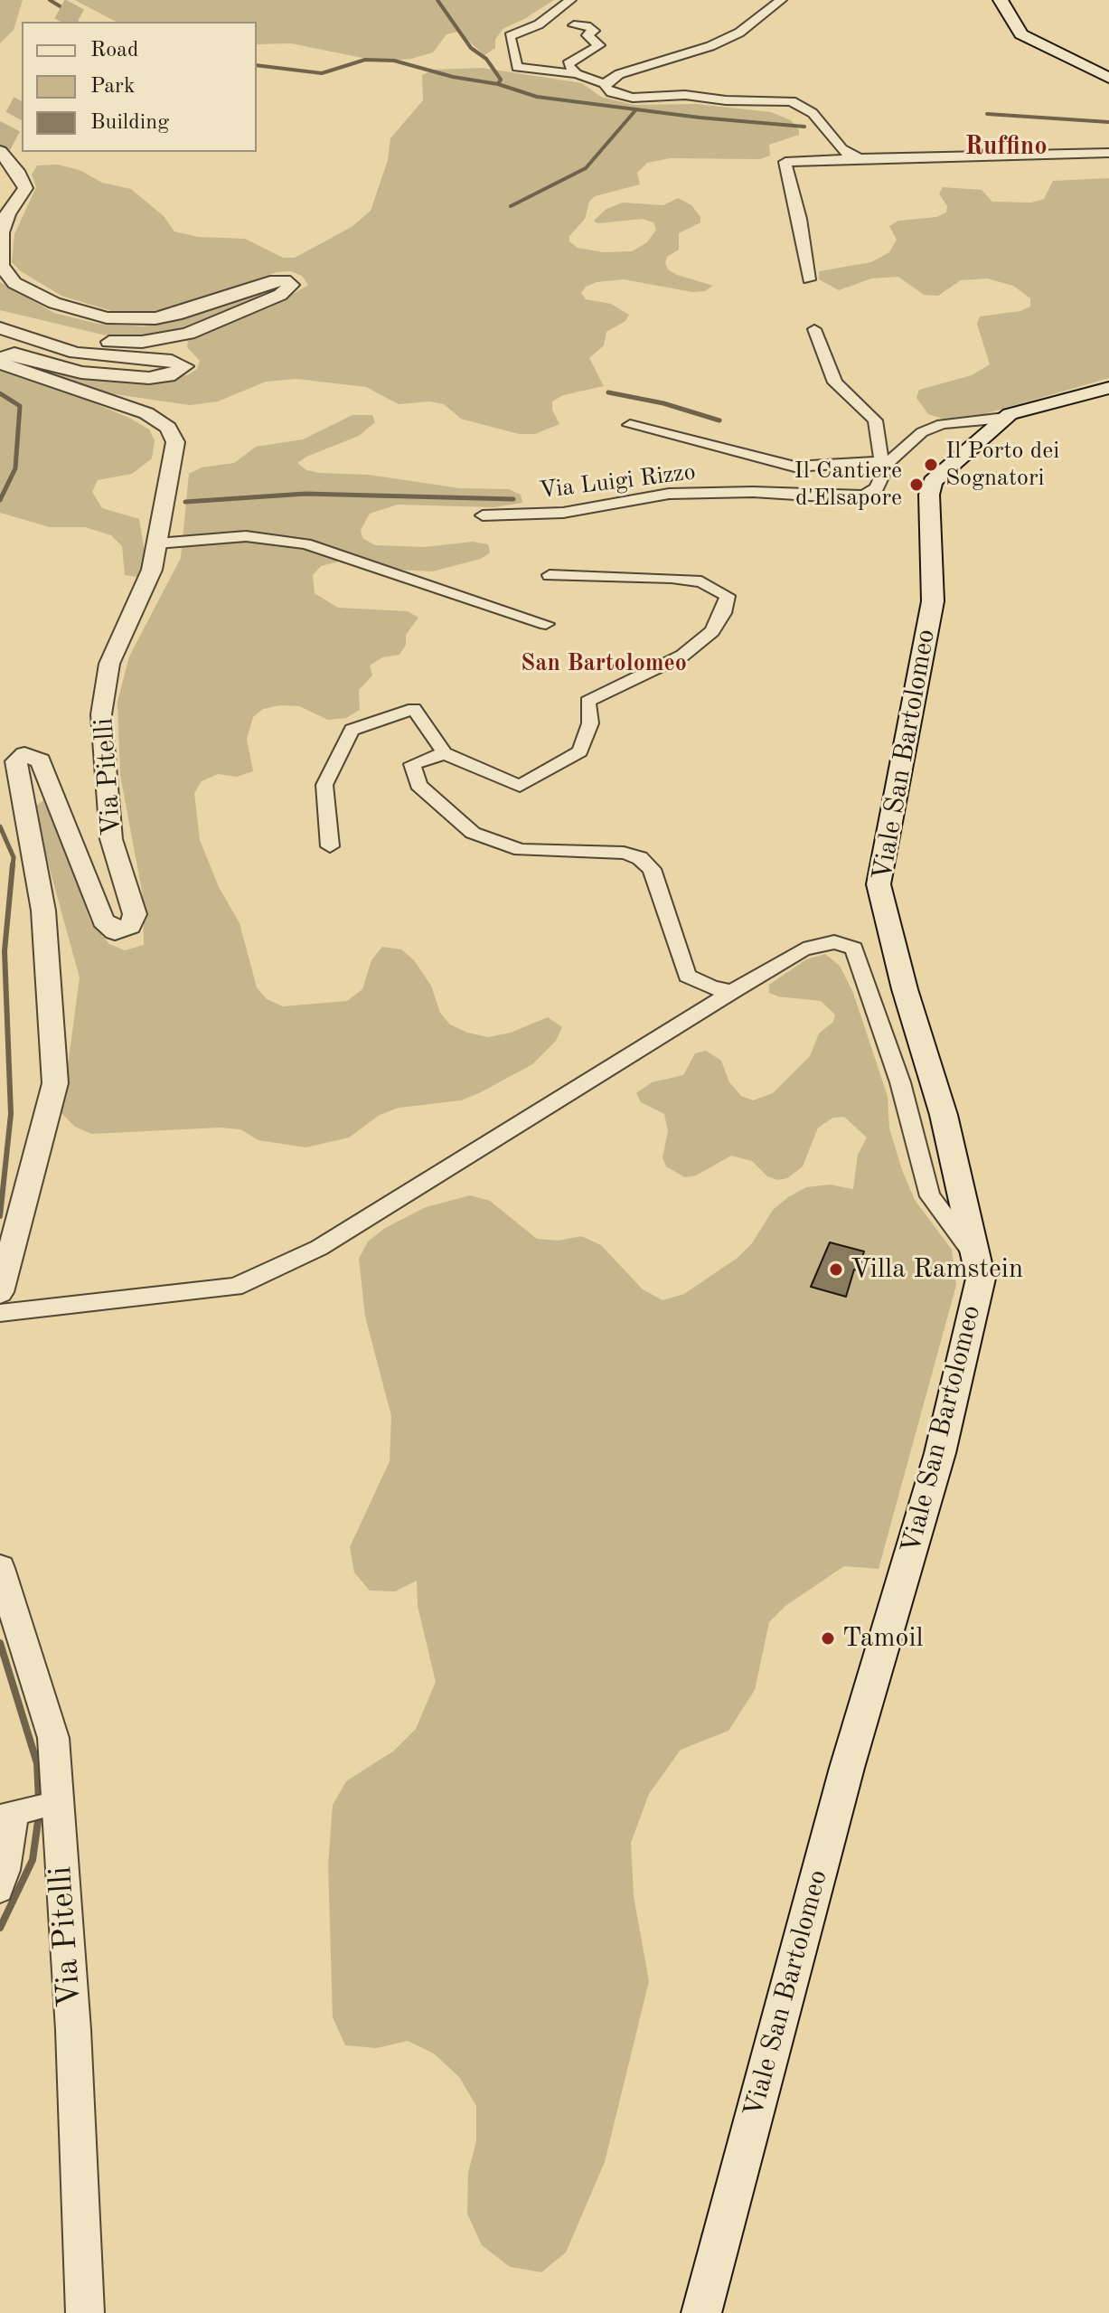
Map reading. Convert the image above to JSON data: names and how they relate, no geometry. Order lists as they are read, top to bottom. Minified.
{"streets":{"main road":["Viale San Bartolomeo"],"street":["Via Luigi Rizzo","Via Pitelli"]},"crossings":[["Via Luigi Rizzo","Viale San Bartolomeo"]],"districts":["Ruffino","San Bartolomeo"],"places":["Il Porto dei Sognatori","Il Cantiere d'Elsapore","Villa Ramstein","Tamoil"],"legend":["Road","Park","Building"]}
